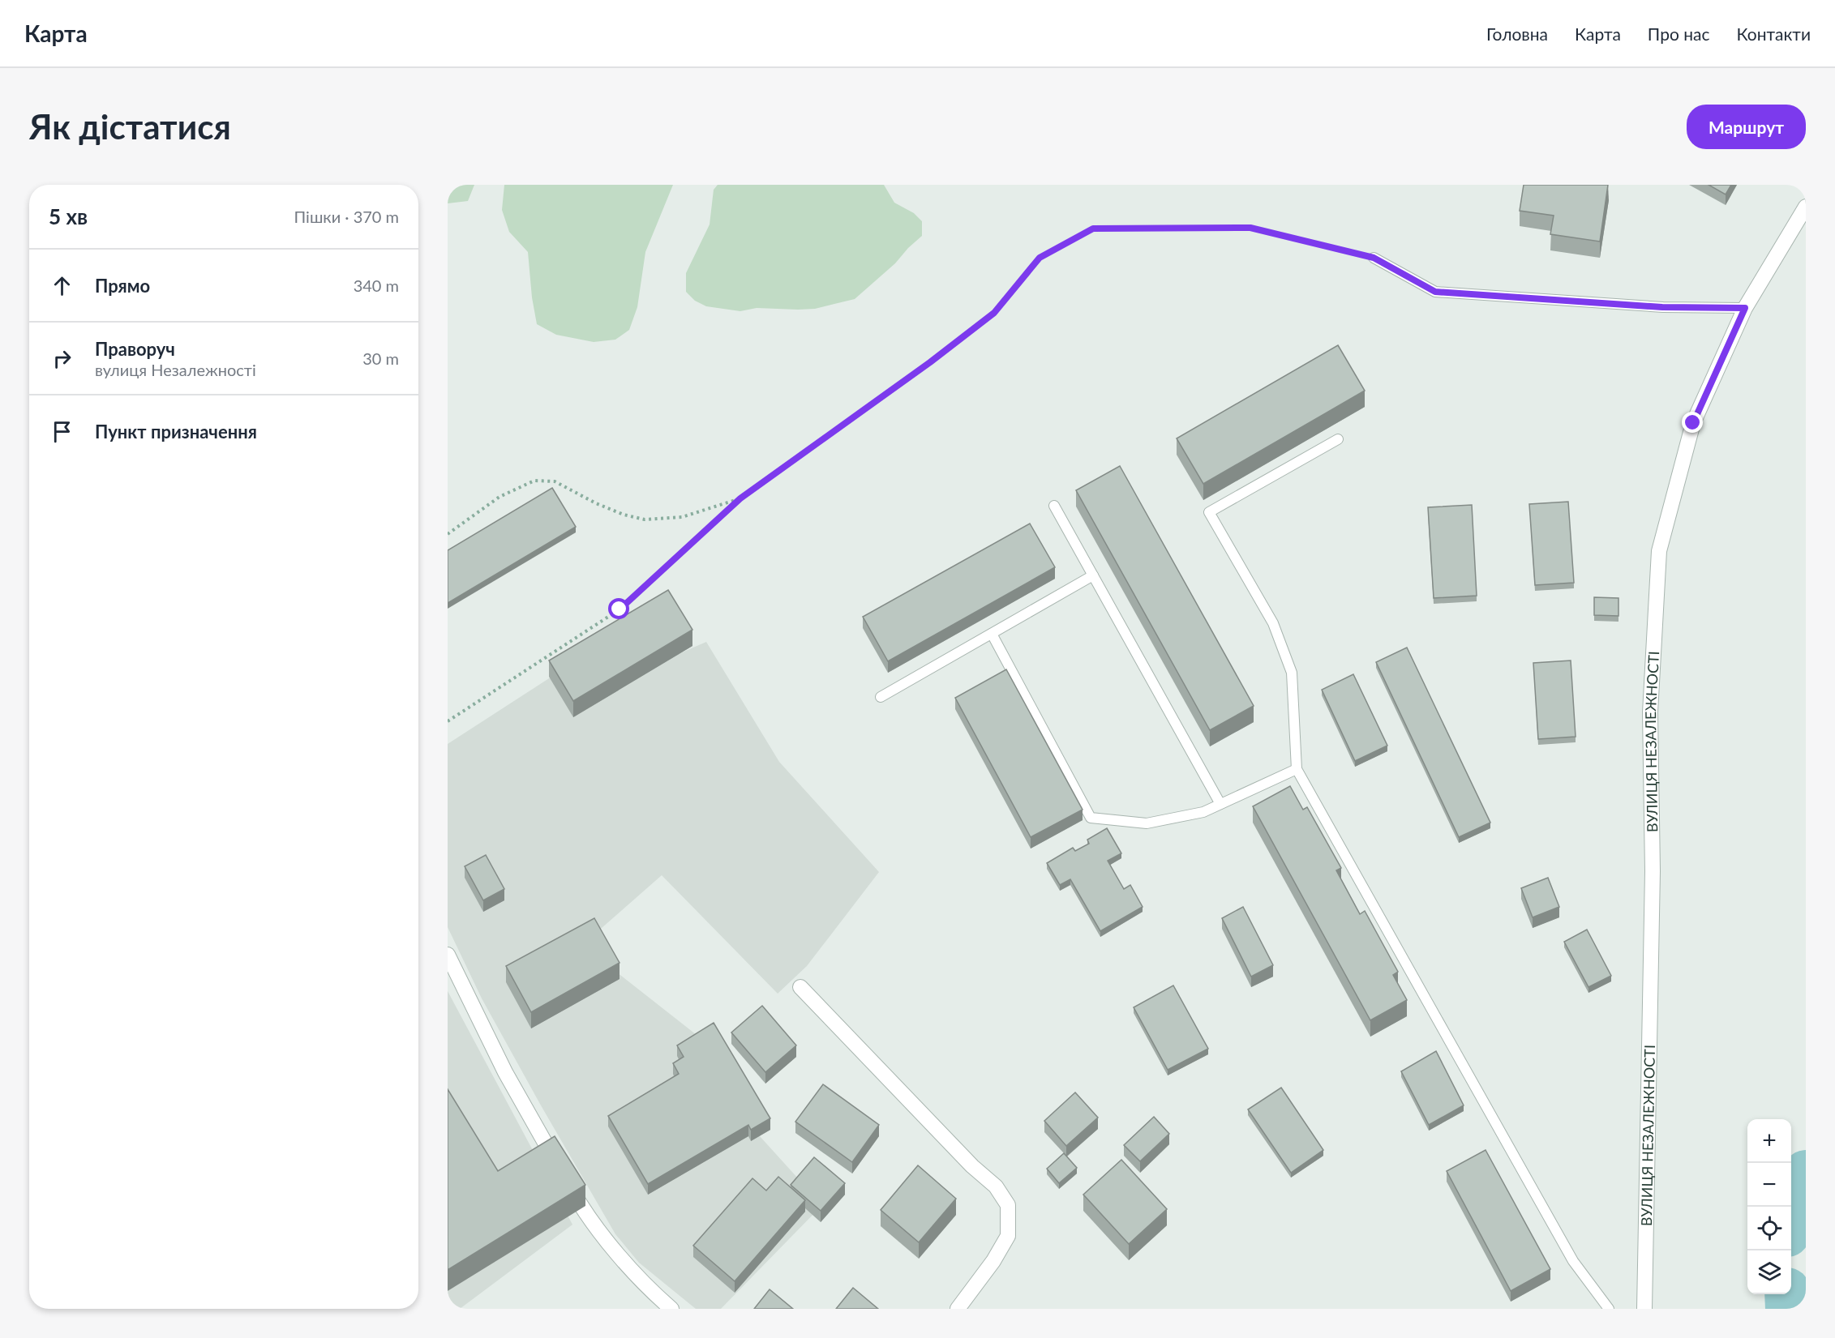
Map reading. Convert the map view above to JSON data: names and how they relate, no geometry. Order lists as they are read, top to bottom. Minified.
{"streets":{"street":["ВУЛИЦЯ НЕЗАЛЕЖНОСТІ"]},"page":{"header":"Карта","nav":["Головна","Карта","Про нас","Контакти"],"buttons":"Маршрут","title":"Як дістатися","heading":["5 хв","Пішки · 370 m"],"list":[["Прямо","340 m"],["Праворуч","вулиця Незалежності","30 m"],"Пункт призначення"],"map_buttons":["+","−"]}}
